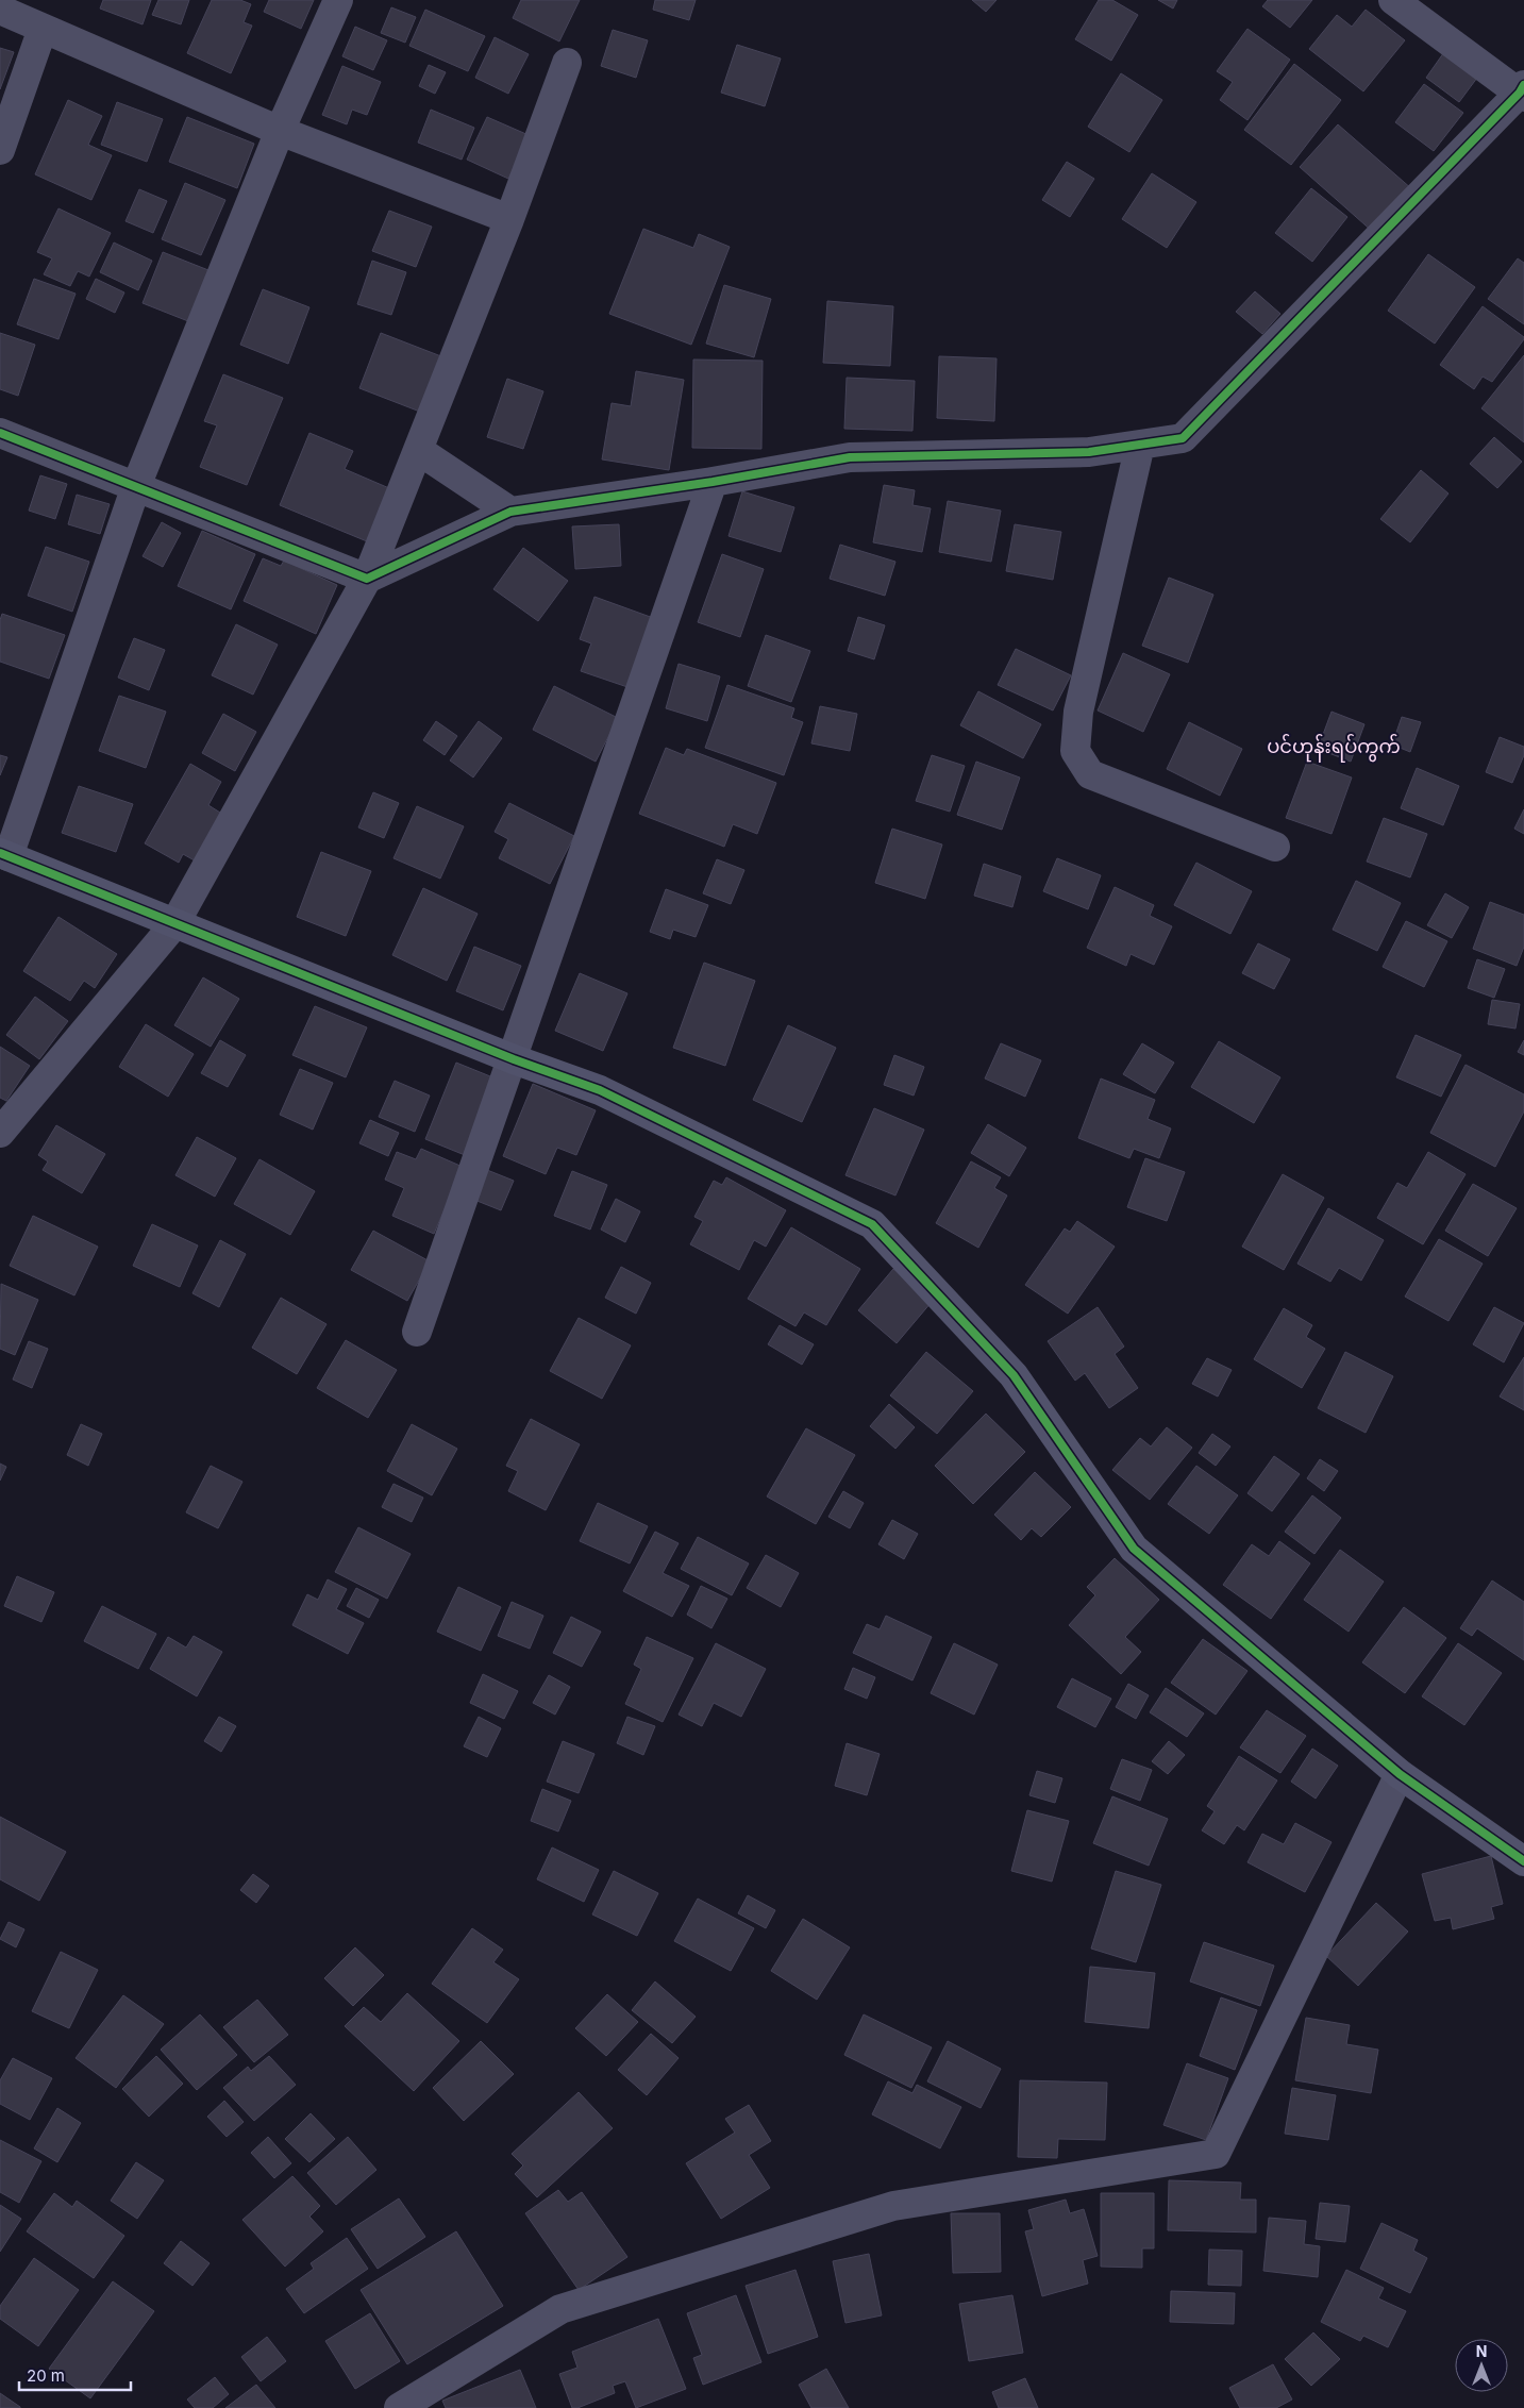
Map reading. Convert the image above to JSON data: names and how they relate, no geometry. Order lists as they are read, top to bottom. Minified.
{"districts":["ပင်ဟုန်းရပ်ကွက်"],"scale_bar":"20 m","north":"top"}
